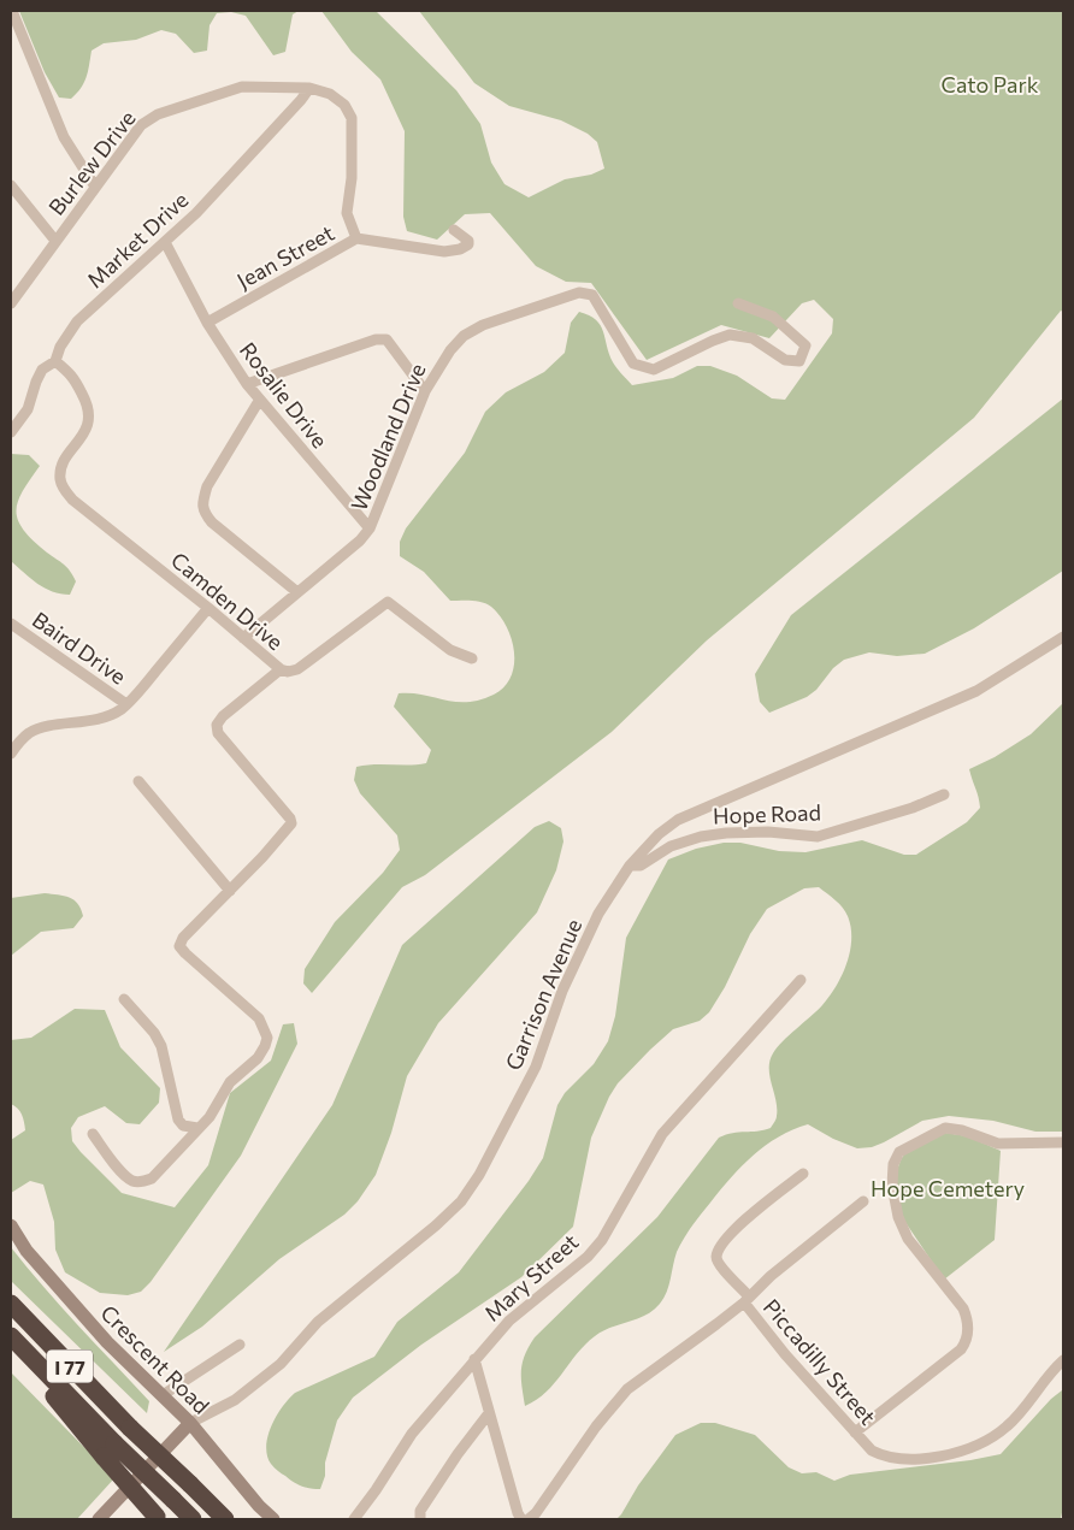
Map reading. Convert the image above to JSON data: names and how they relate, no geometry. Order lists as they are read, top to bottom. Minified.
{"streets":{"highway":["I 77"],"street":["Burlew Drive","Market Drive","Jean Street","Rosalie Drive","Woodland Drive","Camden Drive","Baird Drive","Hope Road","Garrison Avenue","Mary Street","Crescent Road","Piccadilly Street"]},"crossings":[["Burlew Drive","Market Drive"],["Burlew Drive","Jean Street"],["Market Drive","Rosalie Drive"],["Market Drive","Camden Drive"],["Jean Street","Rosalie Drive"],["Rosalie Drive","Woodland Drive"],["Woodland Drive","Camden Drive"],["Hope Road","Garrison Avenue"],["Garrison Avenue","Crescent Road"]],"parks":["Cato Park","Hope Cemetery"]}
